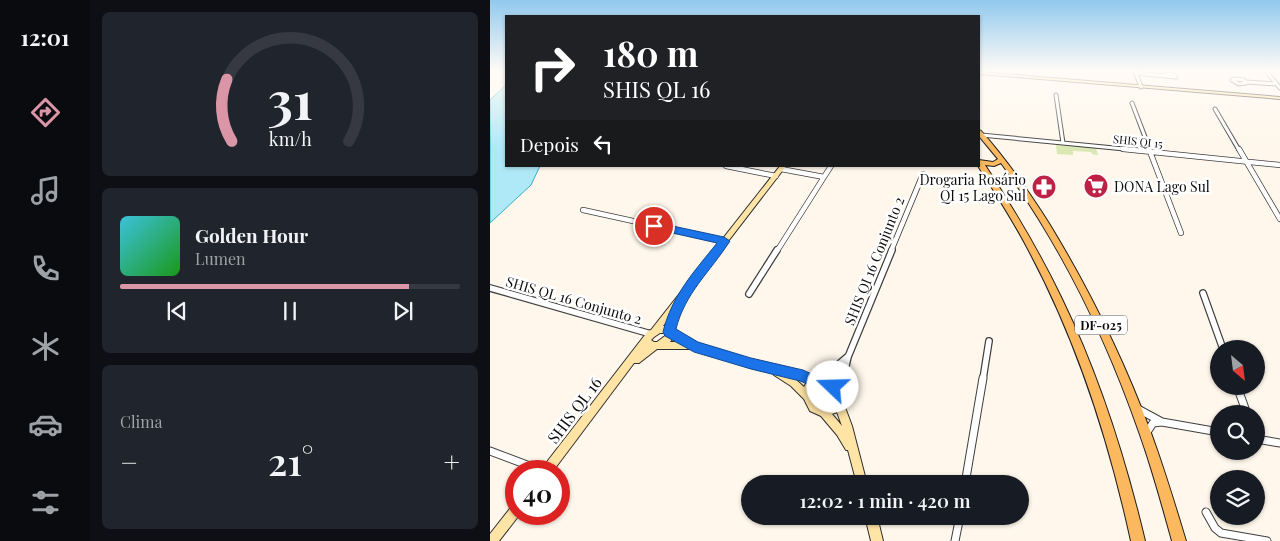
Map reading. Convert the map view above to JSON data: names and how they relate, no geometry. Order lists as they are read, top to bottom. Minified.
{"streets":{"main road":["DF-025"],"street":["SHIS QI 15","SHIS QI 16 Conjunto 2","SHIS QL 16 Conjunto 2","SHIS QL 16"]},"crossings":[["SHIS QI 15","DF-025"],["SHIS QL 16 Conjunto 2","SHIS QL 16"]],"places":{"supermarket":["DONA Lago Sul"],"pharmacy":["Drogaria Rosário QI 15 Lago Sul"]},"north":"bottom right","page":{"tabs":"12:01","turn":["180 m","SHIS QL 16"],"then":"Depois","song":["Golden Hour","Lumen"],"tile":"Clima","heat":["−","21°","+"],"limit":"40","trip":"12:02 · 1 min · 420 m","gauge":["31","km/h"]}}
